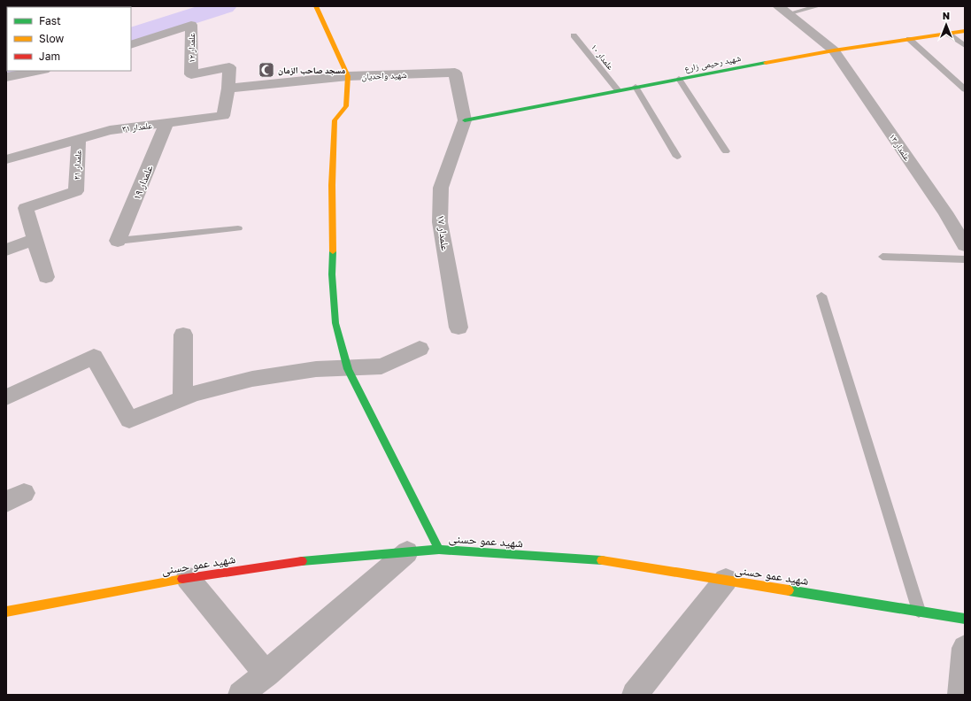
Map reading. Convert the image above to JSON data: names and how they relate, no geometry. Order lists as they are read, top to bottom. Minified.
{"streets":{"street":["علمدار ۱۲","شهید رحیمی زارع","شهید واحدیان","علمدار ۳۱","علمدار ۱۳","علمدار ۲۱","علمدار ۱۹","علمدار ۱۷","شهید عمو حسنی"],"lane":["علمدار ۱۰"]},"crossings":[["علمدار ۱۲","علمدار ۳۱"],["علمدار ۱۰","شهید رحیمی زارع"],["شهید رحیمی زارع","شهید واحدیان"],["شهید رحیمی زارع","علمدار ۱۳"],["شهید رحیمی زارع","علمدار ۱۷"],["شهید واحدیان","علمدار ۳۱"],["شهید واحدیان","علمدار ۱۷"],["علمدار ۳۱","علمدار ۲۱"],["علمدار ۳۱","علمدار ۱۹"]],"places":{"mosque":["مسجد صاحب الزمان"]},"legend":["Fast","Slow","Jam"],"north":"top"}
